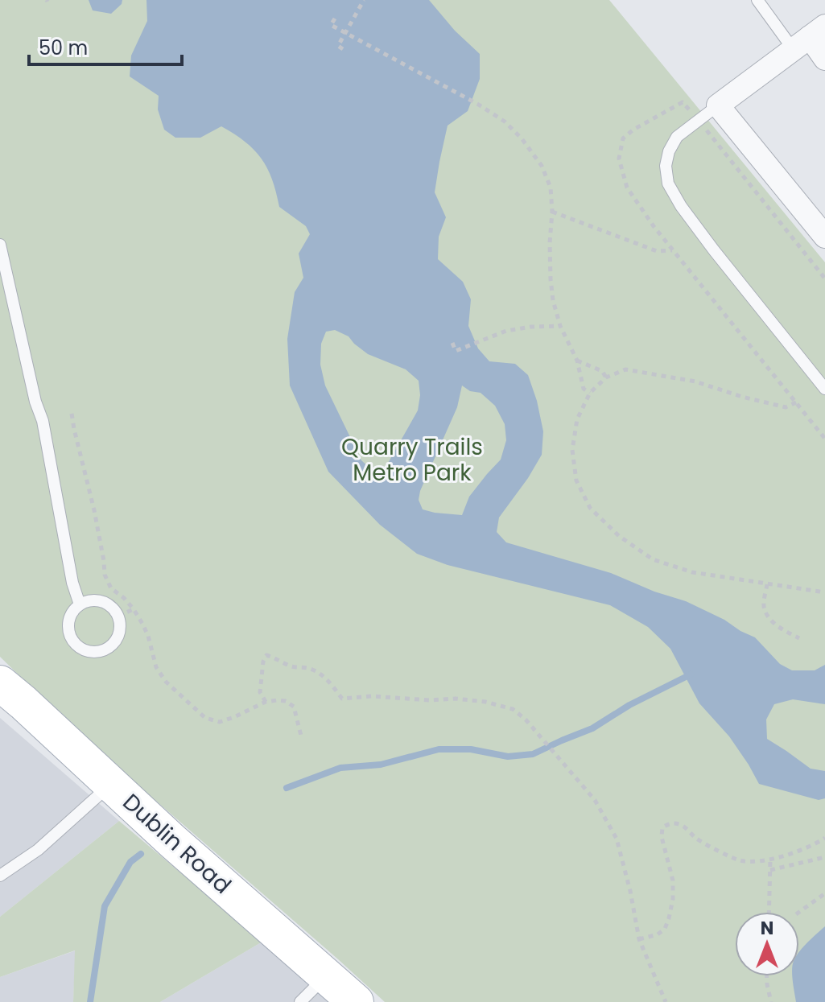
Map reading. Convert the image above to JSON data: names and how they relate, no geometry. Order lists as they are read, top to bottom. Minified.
{"streets":{"main road":["Dublin Road"]},"parks":["Quarry Trails Metro Park"],"scale_bar":"50 m","north":"top"}
